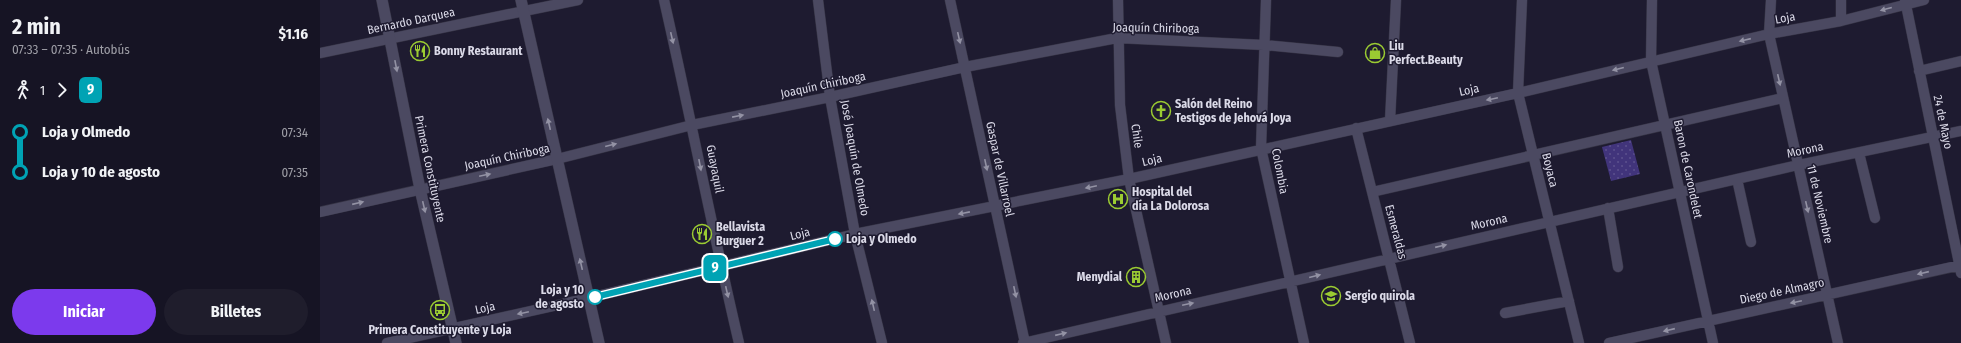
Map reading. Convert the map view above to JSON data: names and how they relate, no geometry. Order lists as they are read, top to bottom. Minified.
{"streets":{"main road":["Primera Constituyente"],"street":["Loja","Bernardo Darquea","Joaquín Chiriboga","24 de Mayo","Chile","Morona","José Joaquín de Olmedo","Guayaquil","Gaspar de Villarroel","Baron de Carondelet","Boyaca","Colombia","11 de Noviembre","Esmeraldas","Diego de Almagro"]},"crossings":[["Loja","24 de Mayo"],["Loja","Chile"],["Loja","José Joaquín de Olmedo"],["Loja","Primera Constituyente"],["Loja","Guayaquil"],["Loja","Gaspar de Villarroel"],["Loja","Baron de Carondelet"],["Loja","Boyaca"],["Loja","Colombia"],["Loja","11 de Noviembre"],["Loja","Esmeraldas"],["Bernardo Darquea","Primera Constituyente"],["Joaquín Chiriboga","Chile"],["Joaquín Chiriboga","José Joaquín de Olmedo"],["Joaquín Chiriboga","Primera Constituyente"],["Joaquín Chiriboga","Guayaquil"],["Joaquín Chiriboga","Gaspar de Villarroel"],["Joaquín Chiriboga","Colombia"],["24 de Mayo","Morona"],["24 de Mayo","Diego de Almagro"],["Chile","Morona"],["Morona","Gaspar de Villarroel"],["Morona","Baron de Carondelet"],["Morona","Boyaca"],["Morona","Colombia"],["Morona","11 de Noviembre"],["Morona","Esmeraldas"],["Baron de Carondelet","Diego de Almagro"],["11 de Noviembre","Diego de Almagro"]],"one_way":["Joaquín Chiriboga","Primera Constituyente","Guayaquil","Gaspar de Villarroel","Diego de Almagro"],"places":{"restaurant":["Bonny Restaurant","Bellavista Burguer 2"],"shop":["Liu Perfect.Beauty"],"church":["Salón del Reino Testigos de Jehová Joya"],"hospital":["Hospital del día La Dolorosa"],"other":["Loja y Olmedo","Loja y 10 de agosto"],"building":["Menydial"],"school or university":["Sergio quirola"],"bus stop":["Primera Constituyente y Loja"]},"lines":["bus line 9"],"page":{"heading":["2 min","07:33 – 07:35 · Autobús","$1.16"],"on_map":"9","legs":["1","9"],"list":[{"name":"Loja y Olmedo","value":"07:34"},{"name":"Loja y 10 de agosto","value":"07:35"}],"buttons":["Iniciar","Billetes"]}}
